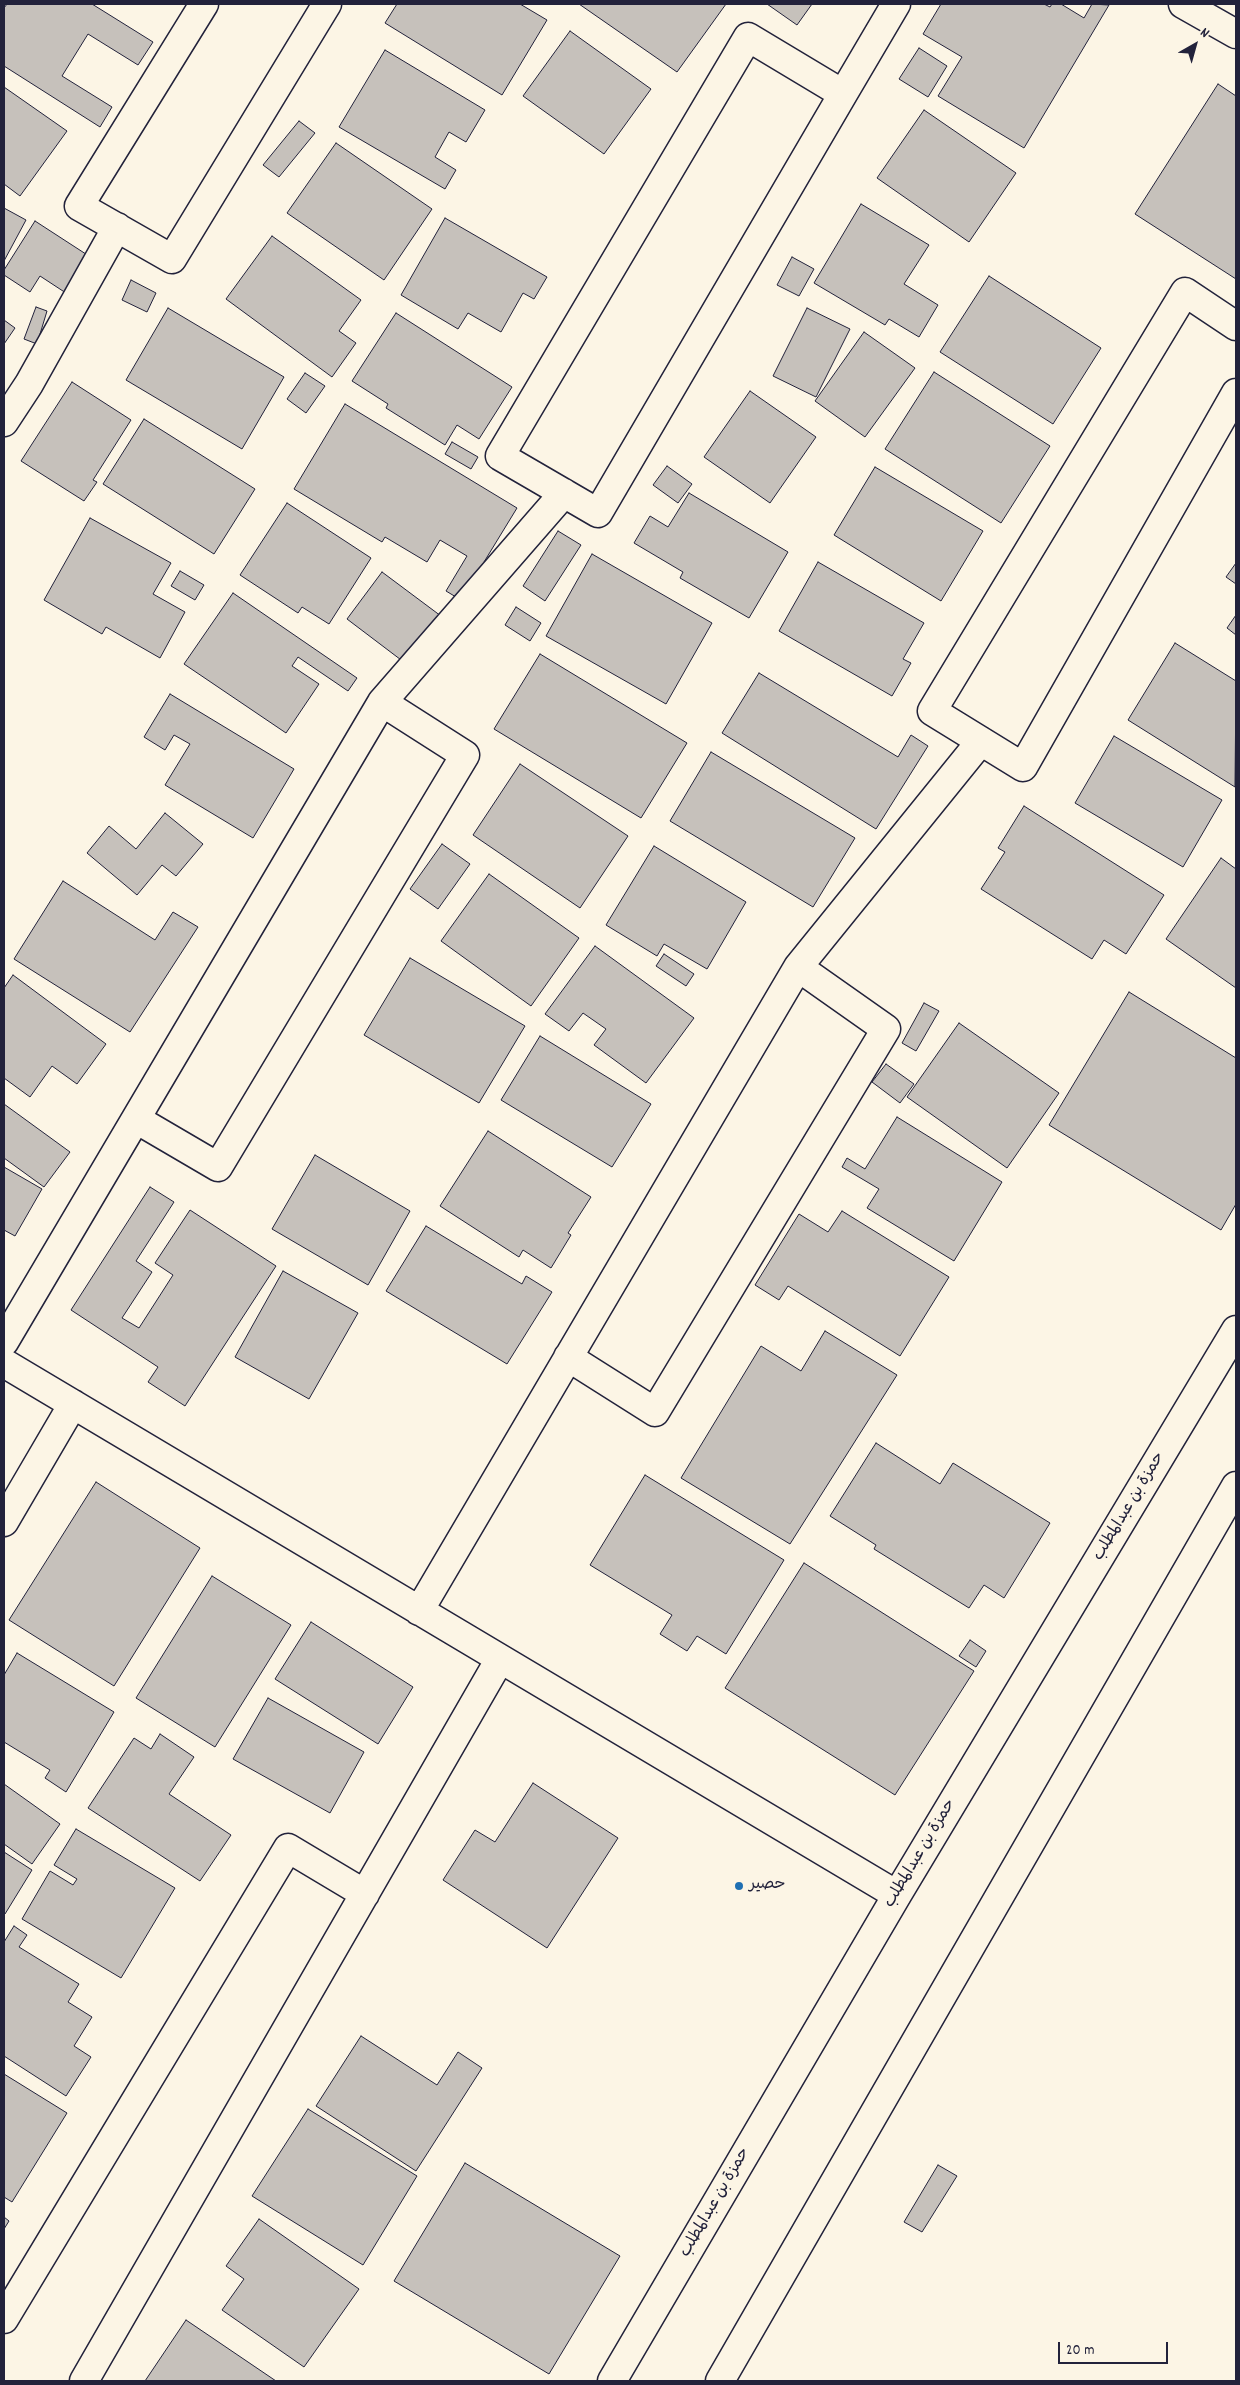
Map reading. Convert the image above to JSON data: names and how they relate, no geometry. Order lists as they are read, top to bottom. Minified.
{"streets":{"street":["حمزة بن عبدالمطلب"]},"places":["حصير"],"scale_bar":"20 m","north":"top right"}
